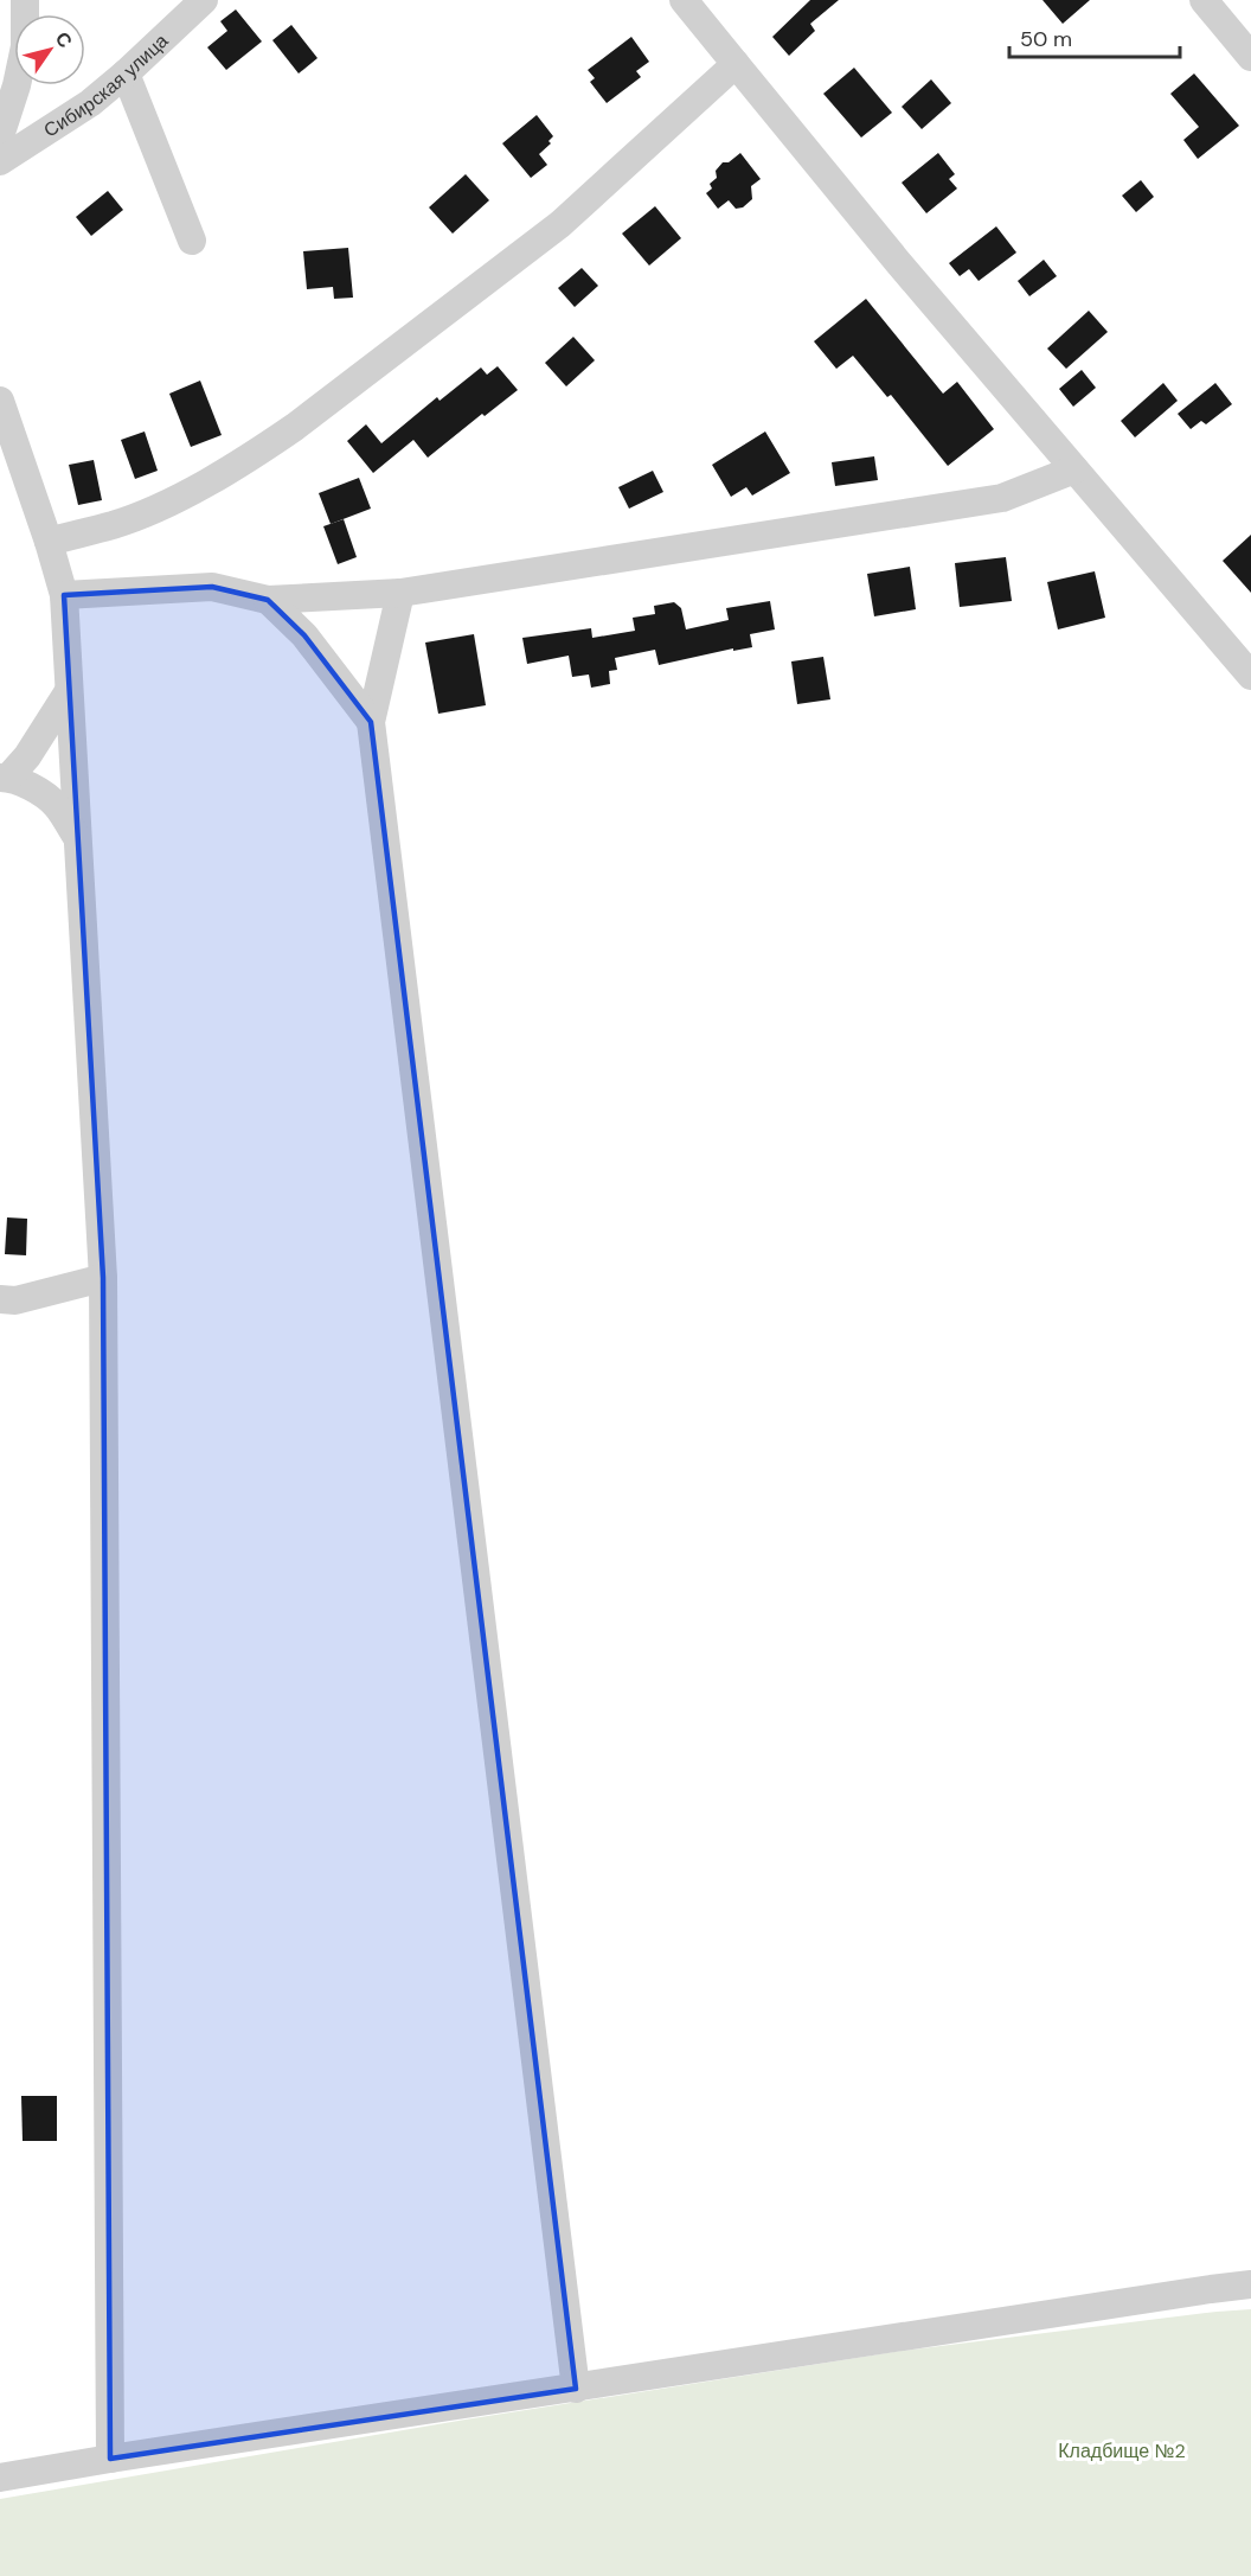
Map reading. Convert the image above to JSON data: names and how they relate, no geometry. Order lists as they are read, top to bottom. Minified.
{"streets":{"street":["Сибирская улица"]},"parks":["Кладбище №2"],"scale_bar":"50 m","north":"top right"}
